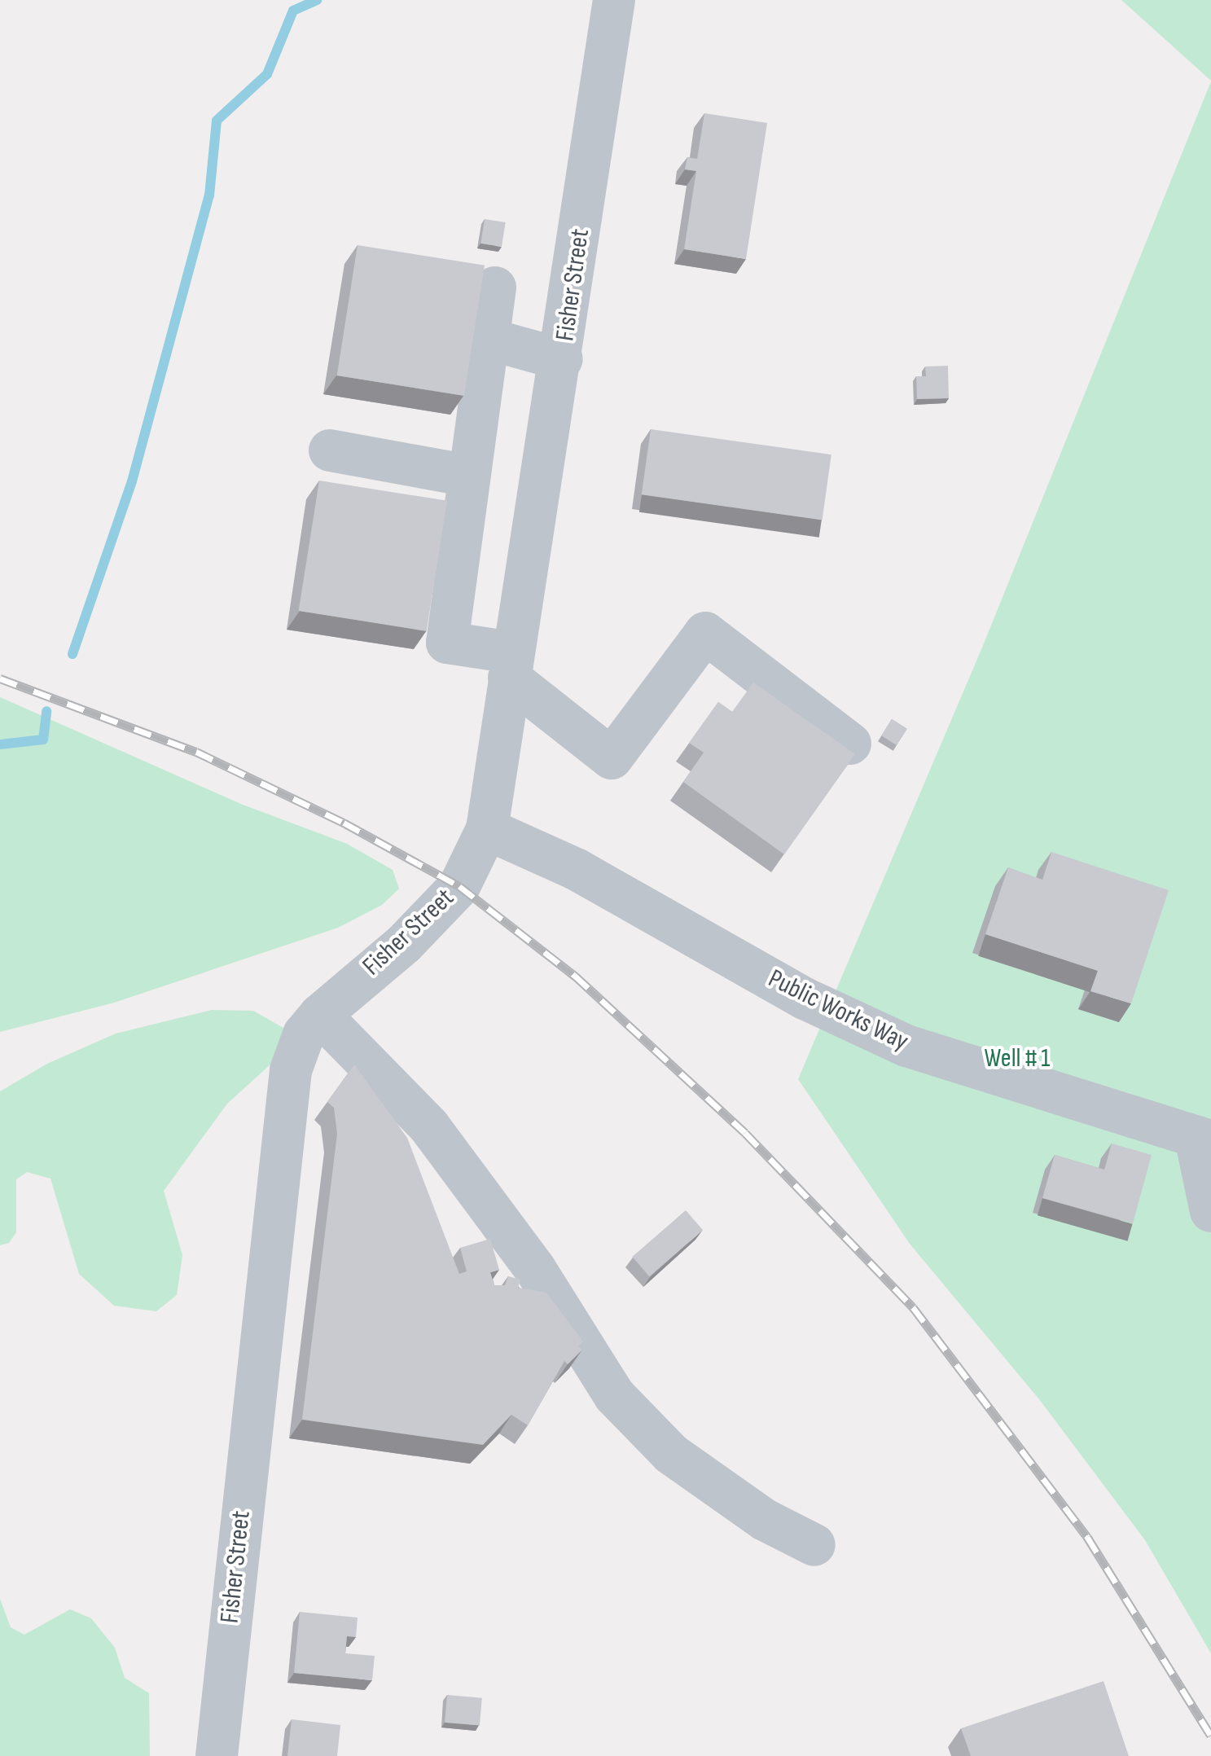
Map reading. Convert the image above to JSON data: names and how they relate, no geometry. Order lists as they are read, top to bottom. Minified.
{"streets":{"street":["Fisher Street","Public Works Way"]},"crossings":[["Fisher Street","Public Works Way"]],"parks":["Well # 1"]}
